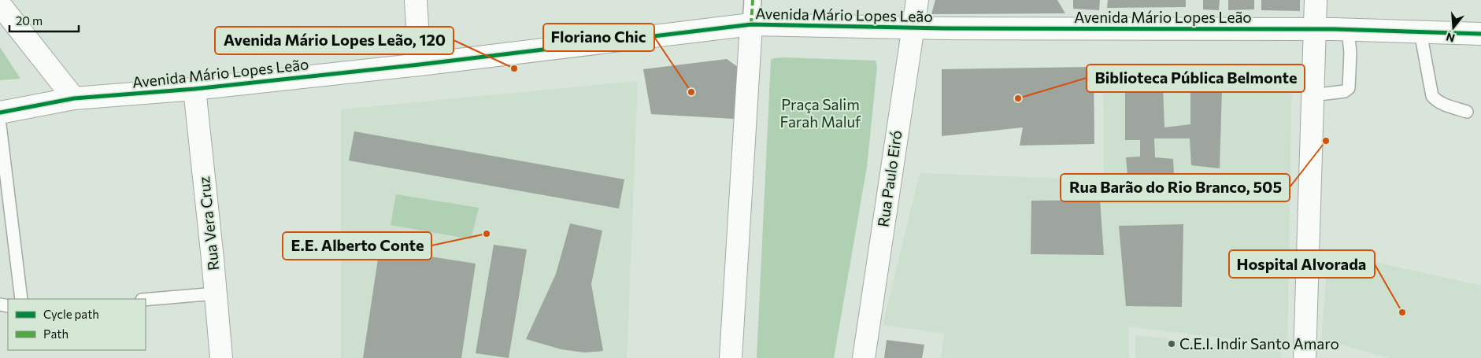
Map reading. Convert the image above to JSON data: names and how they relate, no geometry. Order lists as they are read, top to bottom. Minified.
{"streets":{"street":["Avenida Mário Lopes Leão","Rua Paulo Eiró","Rua Vera Cruz"]},"crossings":[["Avenida Mário Lopes Leão","Rua Paulo Eiró"],["Avenida Mário Lopes Leão","Rua Vera Cruz"]],"parks":["Praça Salim Farah Maluf"],"places":["Avenida Mário Lopes Leão, 120","Floriano Chic","Biblioteca Pública Belmonte","Rua Barão do Rio Branco, 505","E.E. Alberto Conte","Hospital Alvorada","C.E.I. Indir Santo Amaro"],"legend":["Cycle path","Path"],"scale_bar":"20 m","north":"bottom"}
